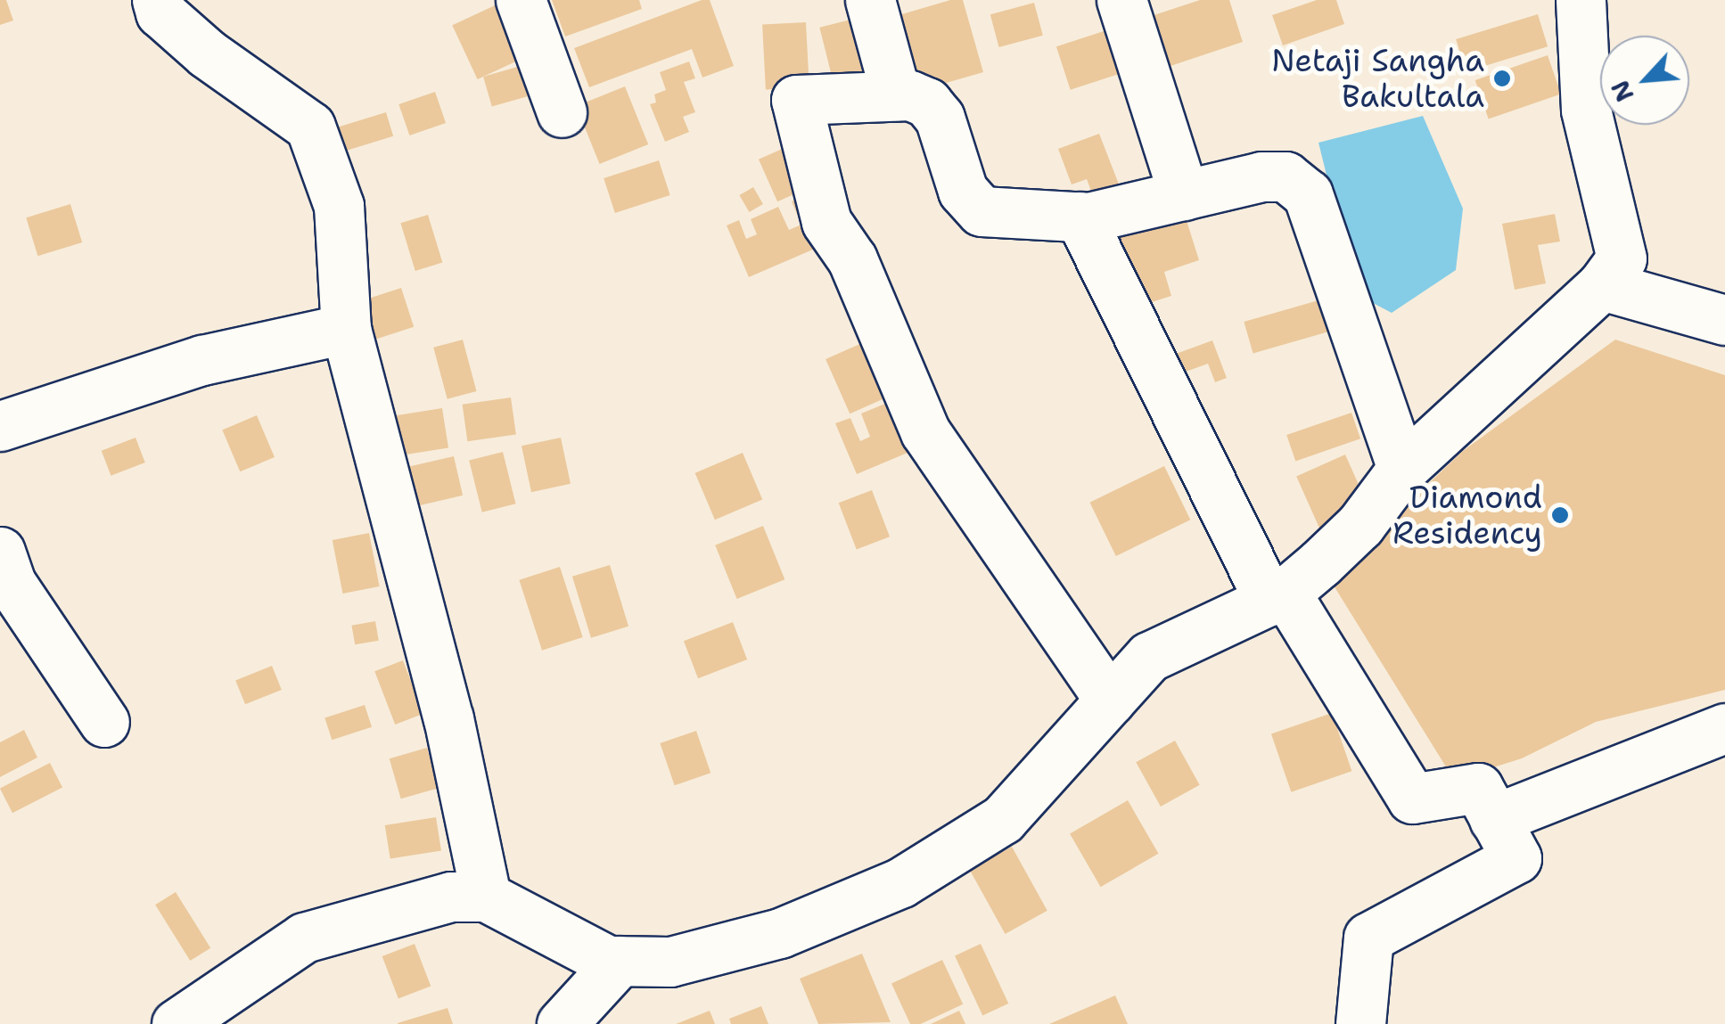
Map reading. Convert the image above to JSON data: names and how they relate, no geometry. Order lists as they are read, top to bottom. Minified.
{"places":["Netaji Sangha Bakultala","Diamond Residency"],"north":"bottom left"}
